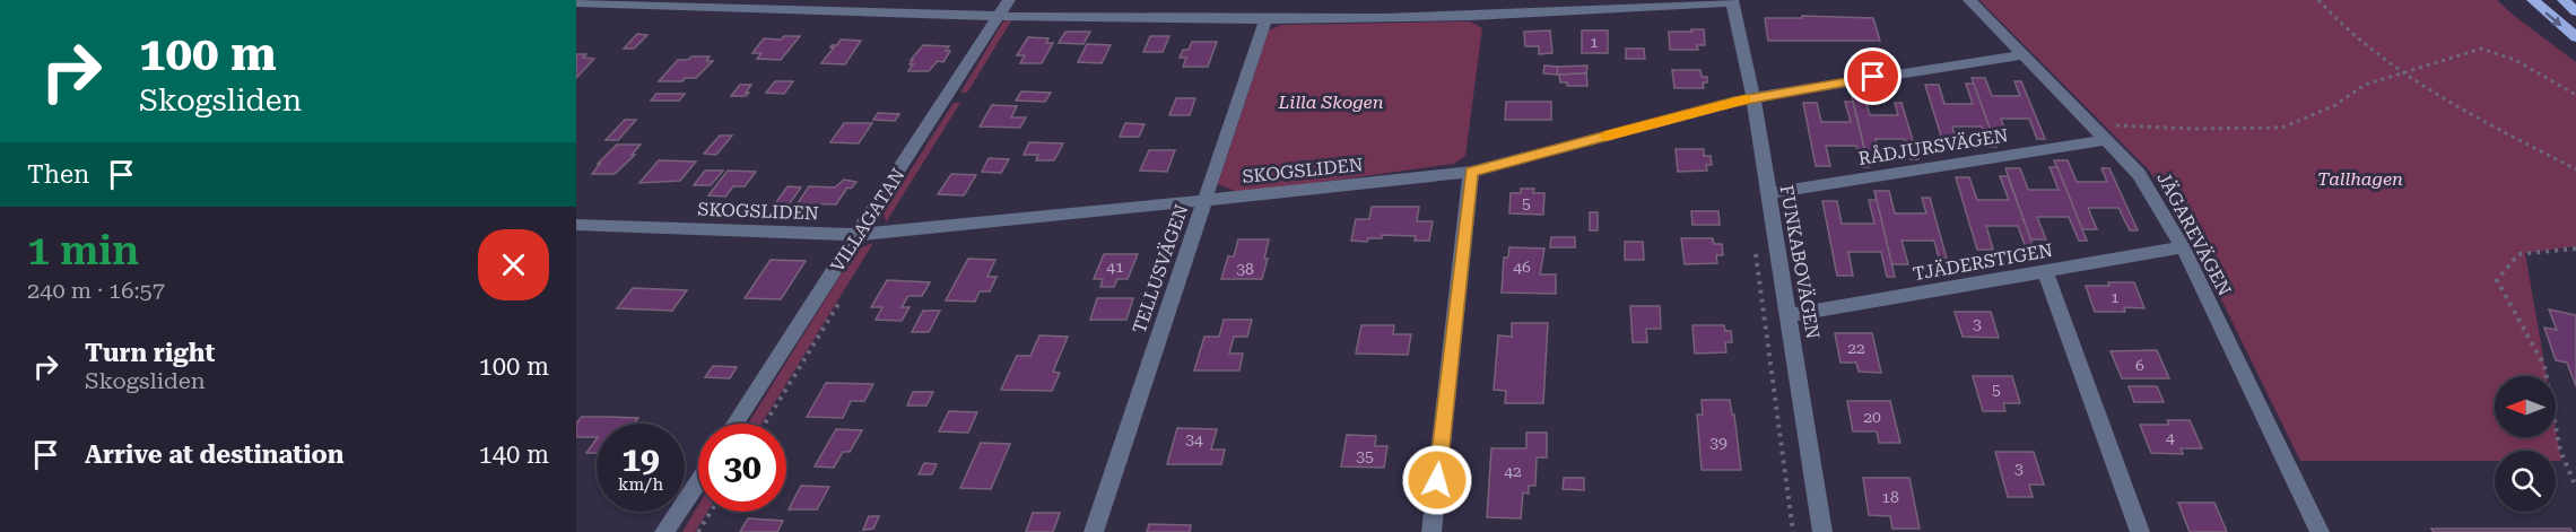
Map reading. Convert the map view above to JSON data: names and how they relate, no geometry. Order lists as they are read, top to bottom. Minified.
{"streets":{"street":["RÅDJURSVÄGEN","SKOGSLIDEN","VILLAGATAN","JÄGAREVÄGEN","FUNKABOVÄGEN","TJÄDERSTIGEN","TELLUSVÄGEN"]},"crossings":[["RÅDJURSVÄGEN","JÄGAREVÄGEN"],["RÅDJURSVÄGEN","FUNKABOVÄGEN"],["SKOGSLIDEN","VILLAGATAN"],["SKOGSLIDEN","JÄGAREVÄGEN"],["SKOGSLIDEN","FUNKABOVÄGEN"],["SKOGSLIDEN","TELLUSVÄGEN"],["JÄGAREVÄGEN","TJÄDERSTIGEN"],["FUNKABOVÄGEN","TJÄDERSTIGEN"]],"parks":["Lilla Skogen","Tallhagen"],"house_numbers":["1","5","41","46","38","1","3","22","6","5","20","4","34","39","35","3","42","18"],"north":"left","page":{"turn":["100 m","Skogsliden"],"then":"Then","heading":["1 min","240 m · 16:57"],"list":[{"name":"Turn right","note":"Skogsliden","value":"100 m"},{"name":"Arrive at destination","value":"140 m"}],"speed":"19 km/h","limit":"30"}}
